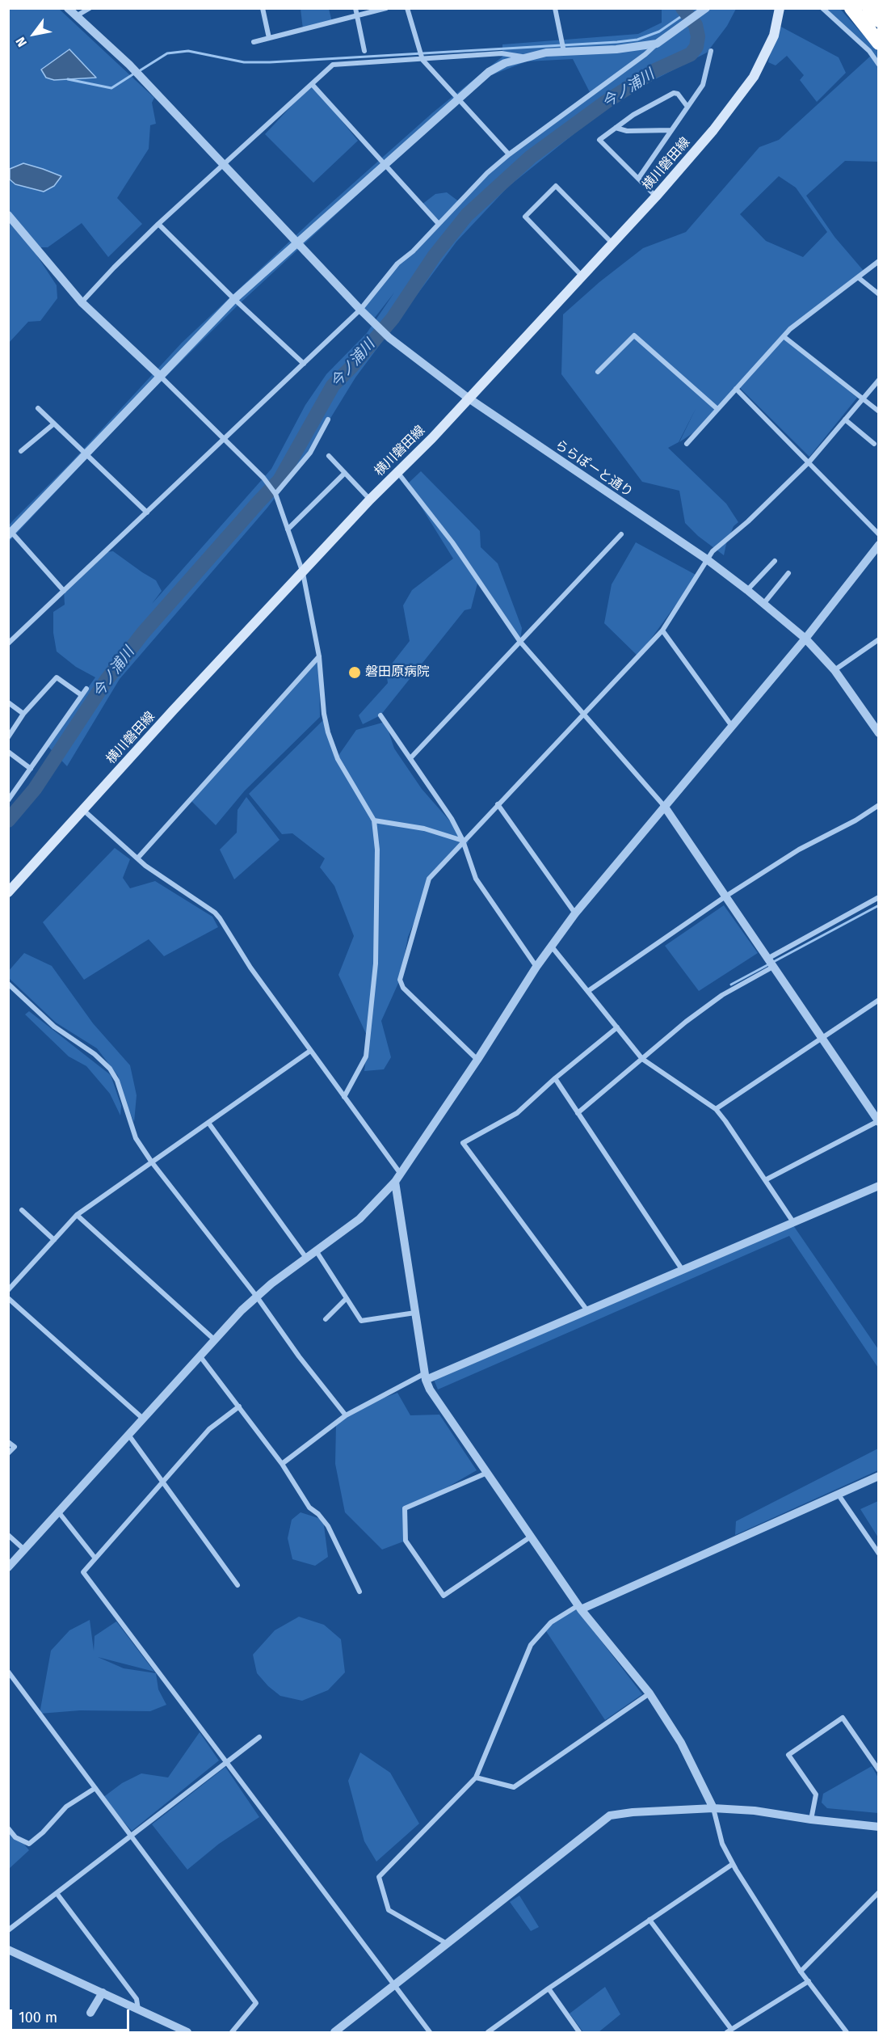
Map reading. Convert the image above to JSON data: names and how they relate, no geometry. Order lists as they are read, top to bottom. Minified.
{"streets":{"main road":["横川磐田線"],"street":["ららぽーと通り"]},"crossings":[["横川磐田線","ららぽーと通り"]],"water":["今ノ浦川"],"places":["磐田原病院"],"scale_bar":"100 m","north":"bottom left"}
